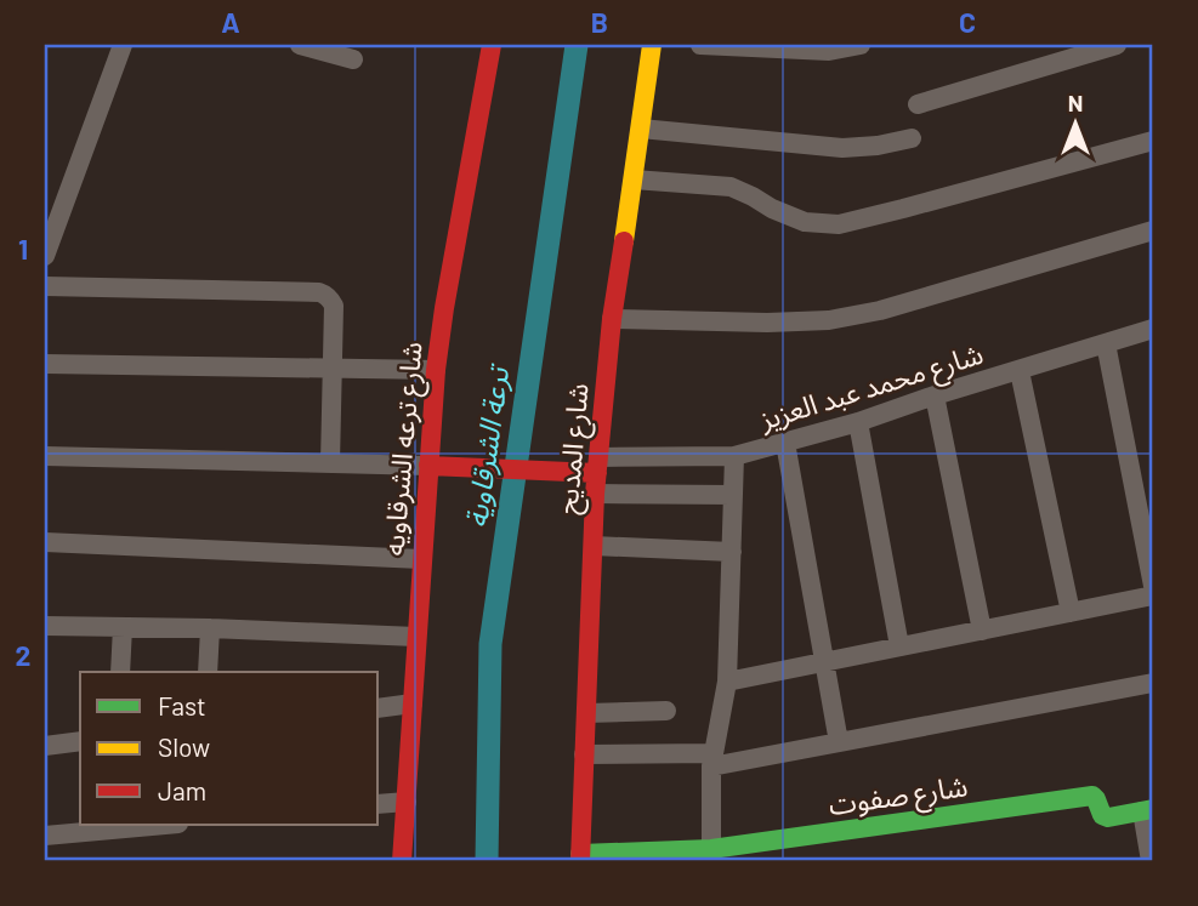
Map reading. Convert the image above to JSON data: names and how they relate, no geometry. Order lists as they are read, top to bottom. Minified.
{"streets":{"street":["شارع محمد عبد العزيز","شارع ترعه الشرقاويه","شارع المديح","شارع صفوت"]},"crossings":[["شارع محمد عبد العزيز","شارع المديح"],["شارع المديح","شارع صفوت"]],"water":["ترعة الشرقاوية"],"legend":["Fast","Slow","Jam"],"north":"top","grid":{"columns":["A","B","C"],"rows":["1","2"]}}
